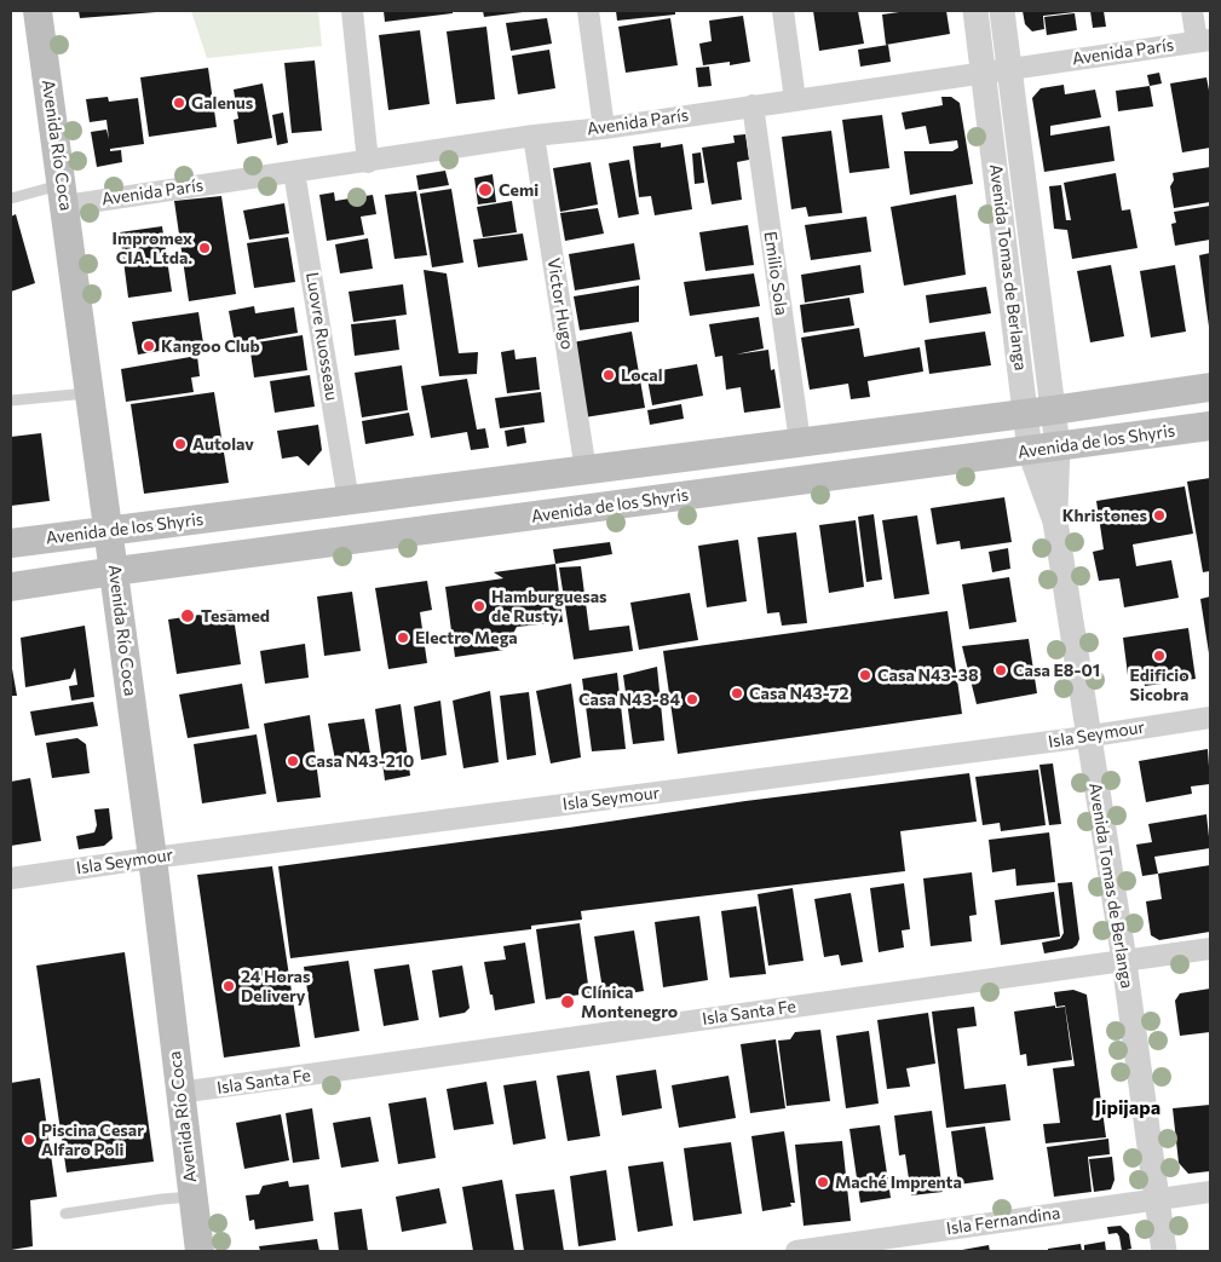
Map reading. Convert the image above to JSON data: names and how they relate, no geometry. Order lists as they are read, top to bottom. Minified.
{"streets":{"main road":["Avenida Río Coca","Avenida de los Shyris"],"street":["Avenida París","Avenida Tomas de Berlanga","Emilio Sola","Victor Hugo","Luovre Ruosseau","Isla Seymour","Isla Santa Fe","Isla Fernandina"]},"crossings":[["Avenida París","Avenida Río Coca"],["Avenida París","Avenida Tomas de Berlanga"],["Avenida París","Emilio Sola"],["Avenida París","Victor Hugo"],["Avenida París","Luovre Ruosseau"],["Avenida Río Coca","Avenida de los Shyris"],["Avenida Río Coca","Isla Seymour"],["Avenida Río Coca","Isla Santa Fe"],["Avenida Tomas de Berlanga","Avenida de los Shyris"],["Avenida Tomas de Berlanga","Isla Seymour"],["Avenida Tomas de Berlanga","Isla Santa Fe"],["Avenida Tomas de Berlanga","Isla Fernandina"],["Emilio Sola","Avenida de los Shyris"],["Victor Hugo","Avenida de los Shyris"],["Luovre Ruosseau","Avenida de los Shyris"]],"districts":["Jipijapa"],"places":["Galenus","Cemi","Impromex CIA. Ltda.","Kangoo Club","Local","Autolav","Khristones","Hamburguesas de Rusty","Tesamed","Electro Mega","Edificio Sicobra","Casa E8-01","Casa N43-38","Casa N43-72","Casa N43-84","Casa N43-210","24 Horas Delivery","Clínica Montenegro","Piscina Cesar Alfaro Poli","Maché Imprenta"]}
